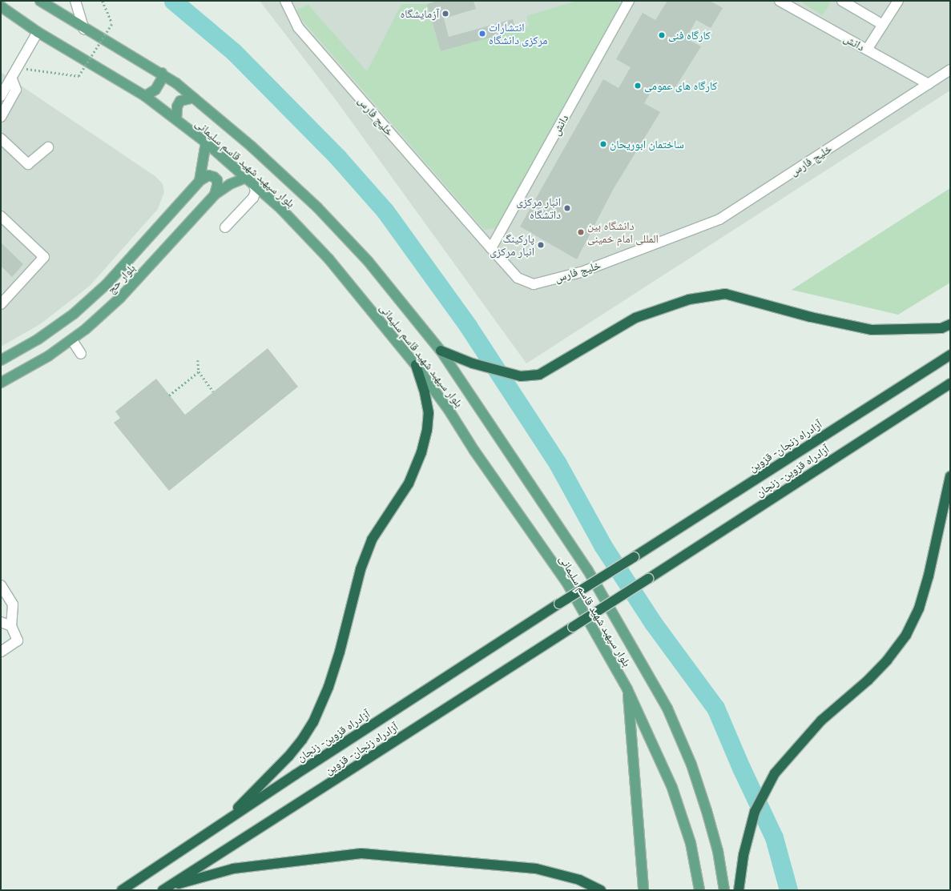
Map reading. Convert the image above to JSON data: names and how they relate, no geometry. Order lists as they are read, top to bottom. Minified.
{"streets":{"highway":["آزادراه زنجان - قزوین","آزادراه قزوین - زنجان"],"main road":["بلوار سپهبد شهید قاسم سلیمانی","بلوار حج"],"street":["دانش","خلیج فارس"]},"crossings":[["دانش","خلیج فارس"],["بلوار سپهبد شهید قاسم سلیمانی","بلوار حج"],["آزادراه زنجان - قزوین","آزادراه قزوین - زنجان"]],"places":["آزمایشگاه","انتشارات مرکزی دانشگاه","کارگاه فنی","کارگاه های عمومی","ساختمان ابوریحان","انبار مرکزی داتشگاه","دانشگاه بین المللی امام خمینی","پارکینگ انبار مرکزی"]}
